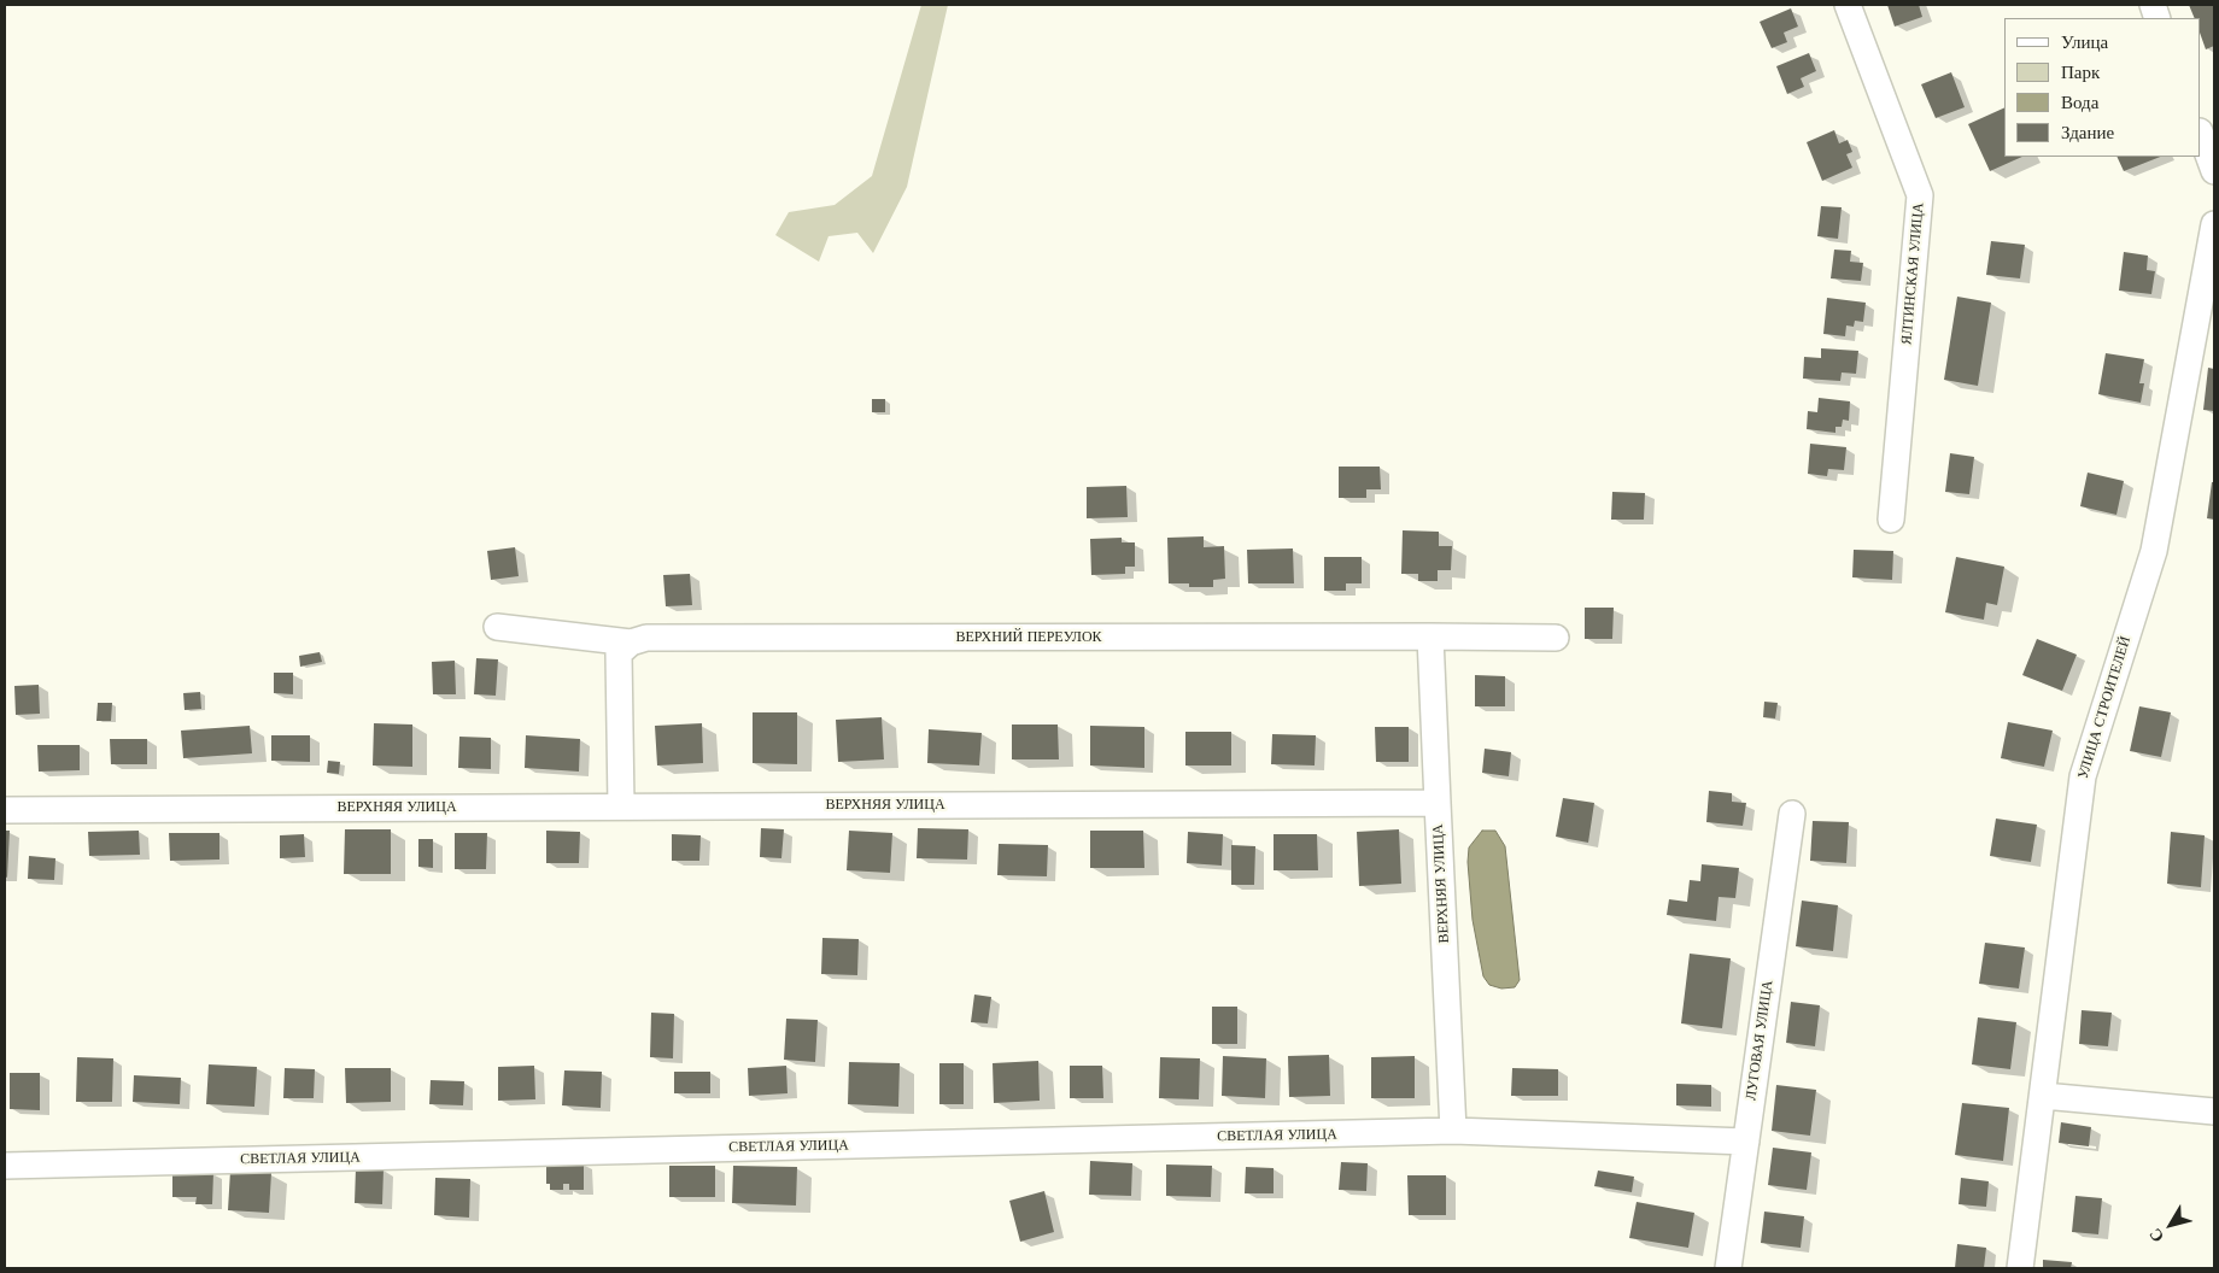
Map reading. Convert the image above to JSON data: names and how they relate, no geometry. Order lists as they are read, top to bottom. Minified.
{"streets":{"street":["ЯЛТИНСКАЯ УЛИЦА","ВЕРХНИЙ ПЕРЕУЛОК","УЛИЦА СТРОИТЕЛЕЙ","ВЕРХНЯЯ УЛИЦА","ЛУГОВАЯ УЛИЦА","СВЕТЛАЯ УЛИЦА"]},"crossings":[["ВЕРХНЯЯ УЛИЦА","СВЕТЛАЯ УЛИЦА"],["ЛУГОВАЯ УЛИЦА","СВЕТЛАЯ УЛИЦА"]],"legend":["Улица","Парк","Вода","Здание"],"north":"bottom left"}
